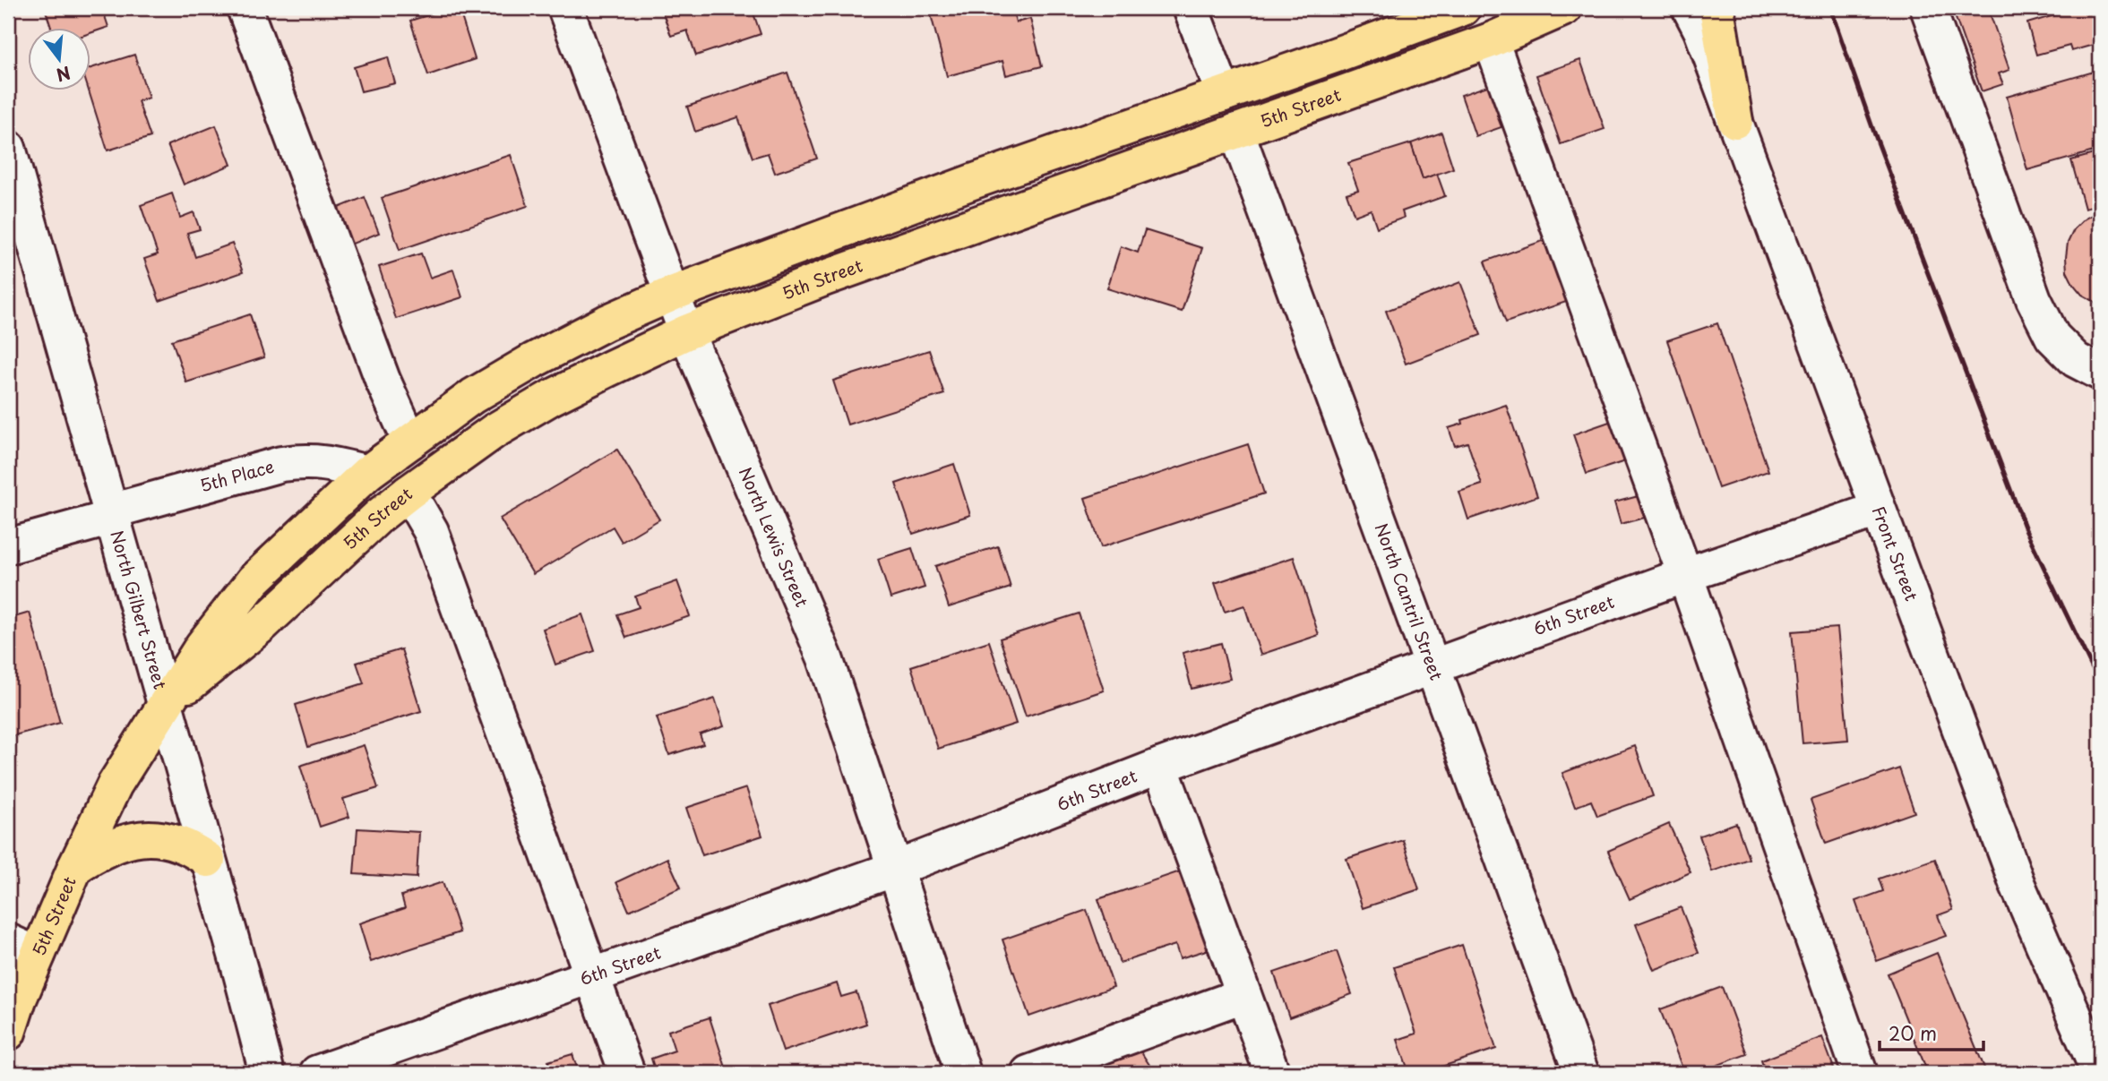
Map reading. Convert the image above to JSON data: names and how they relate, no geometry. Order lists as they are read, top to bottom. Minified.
{"streets":{"main road":["5th Street"],"street":["5th Place","North Lewis Street","Front Street","North Cantril Street","North Gilbert Street","6th Street"]},"crossings":[["5th Street","5th Place"],["5th Street","North Lewis Street"],["5th Street","North Cantril Street"],["5th Street","North Gilbert Street"],["5th Place","North Gilbert Street"],["North Lewis Street","6th Street"],["Front Street","6th Street"],["North Cantril Street","6th Street"]],"scale_bar":"20 m","north":"bottom"}
